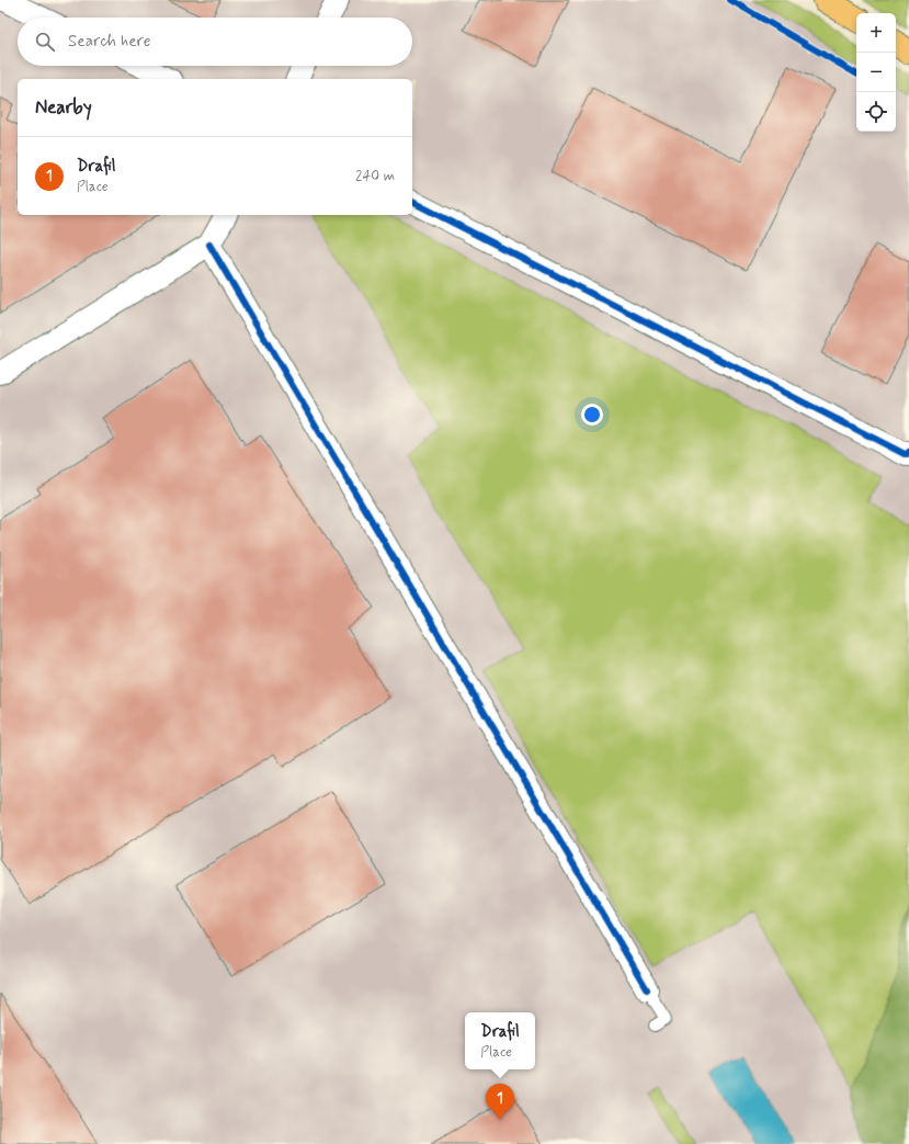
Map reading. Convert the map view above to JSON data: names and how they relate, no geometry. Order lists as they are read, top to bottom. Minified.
{"page":{"map_buttons":["+","−"],"search":"Search here","heading":"Nearby","list":[{"mark":"1","name":"Drafil","note":"Place","value":"240 m"}],"popup":["Drafil","Place"],"pins":"1"}}
